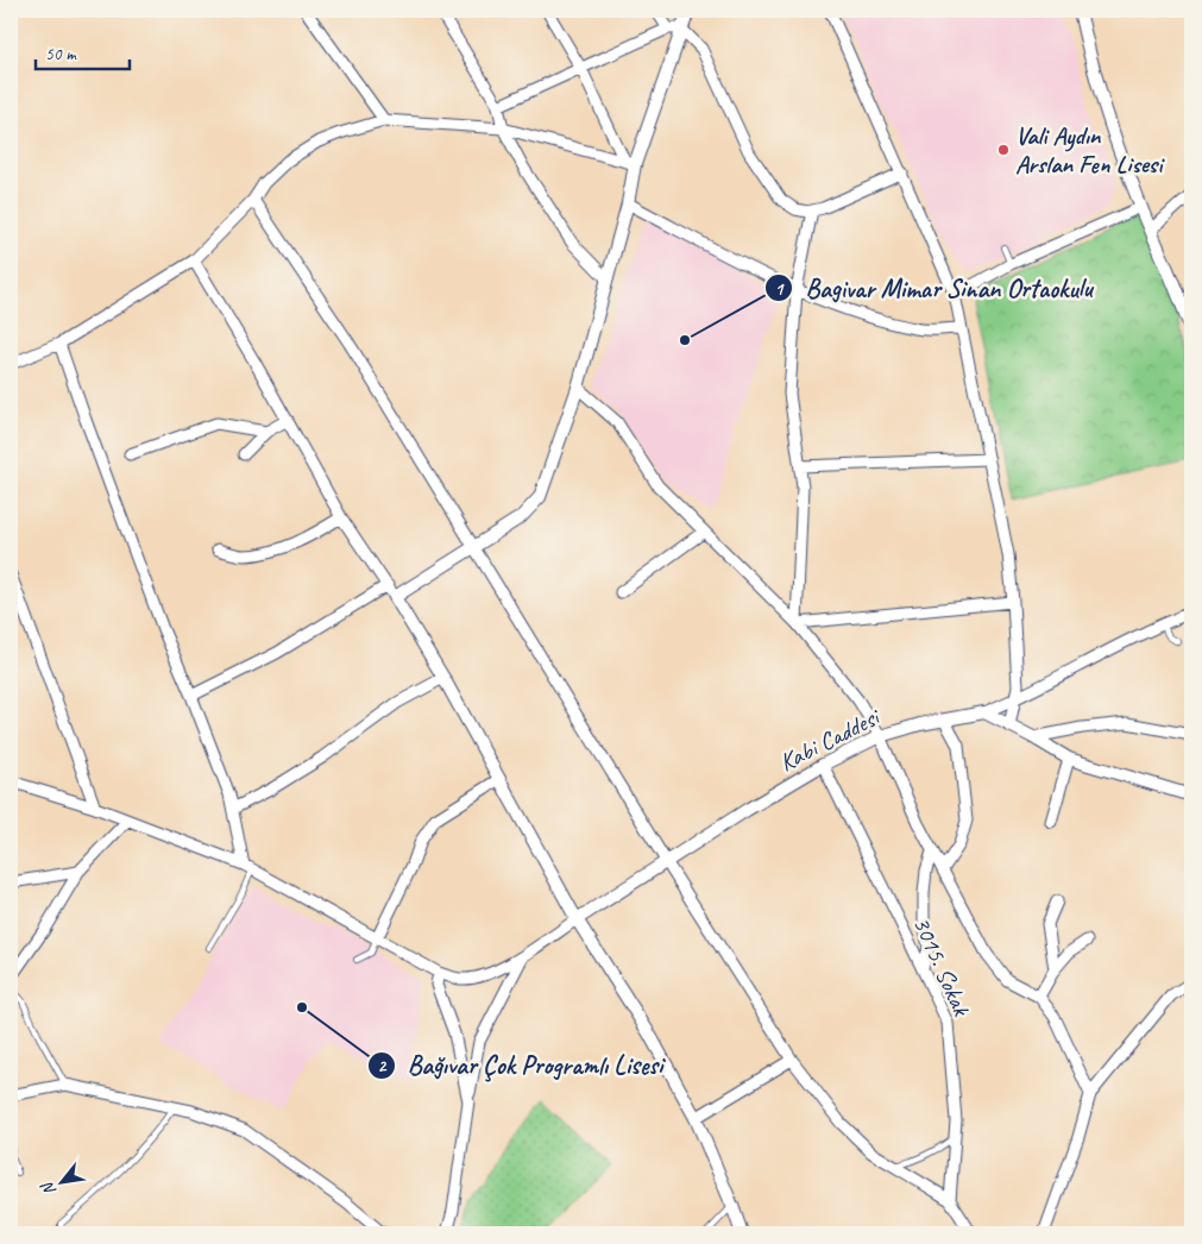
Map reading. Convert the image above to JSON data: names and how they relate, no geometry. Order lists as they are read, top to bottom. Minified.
{"streets":{"street":["Kabi Caddesi","3015. Sokak"]},"crossings":[["Kabi Caddesi","3015. Sokak"]],"places":["Vali Aydın Arslan Fen Lisesi","Bagivar Mimar Sinan Ortaokulu","Bağıvar Çok Programlı Lisesi"],"scale_bar":"50 m","north":"bottom left"}
